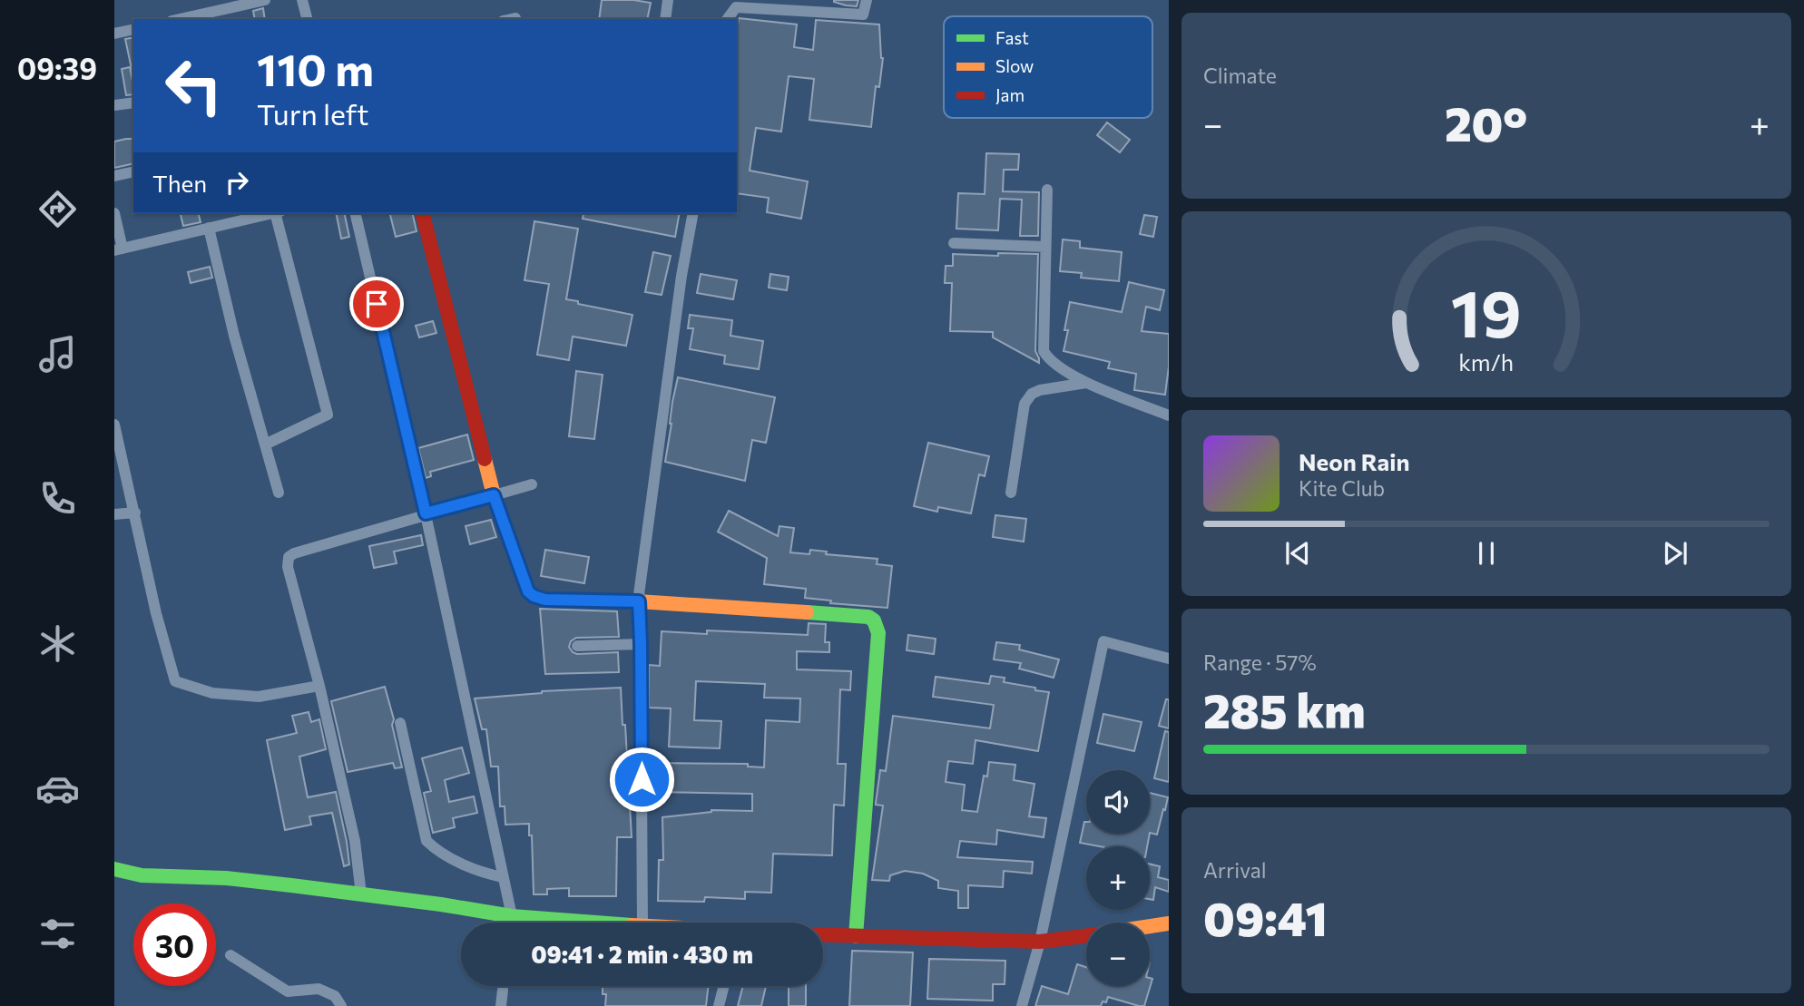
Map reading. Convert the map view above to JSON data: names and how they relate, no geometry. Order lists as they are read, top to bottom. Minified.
{"legend":["Fast","Slow","Jam"],"page":{"tabs":"09:39","tile":["Climate",["Range · 57%","285 km"],["Arrival","09:41"]],"turn":["110 m","Turn left"],"heat":["−","20°","+"],"then":"Then","song":["Neon Rain","Kite Club"],"map_buttons":["+","−"],"limit":"30","trip":"09:41 · 2 min · 430 m","gauge":["19","km/h"]}}
